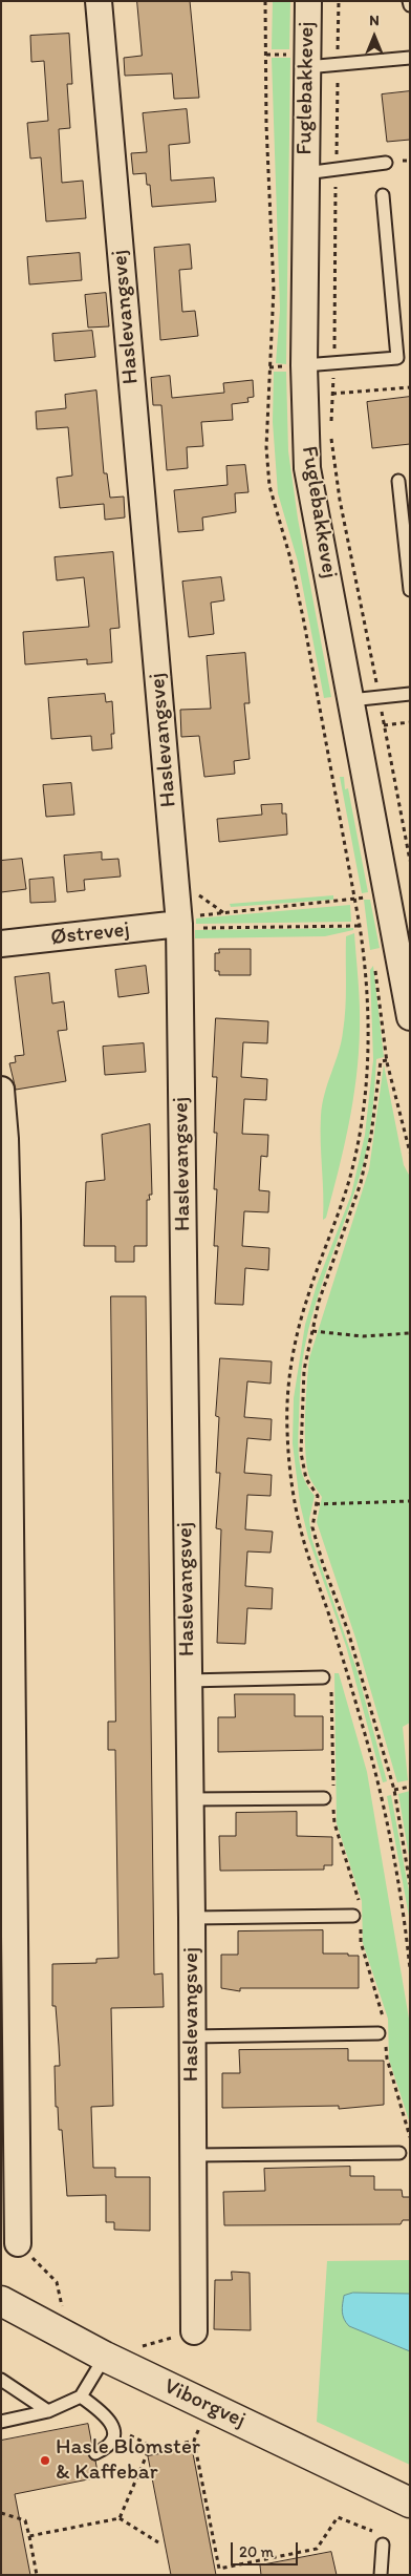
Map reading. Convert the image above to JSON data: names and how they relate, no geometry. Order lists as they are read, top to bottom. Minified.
{"streets":{"street":["Fuglebakkevej","Haslevangsvej","Østrevej","Viborgvej"]},"crossings":[["Haslevangsvej","Østrevej"]],"places":["Hasle Blomster & Kaffebar"],"scale_bar":"20 m","north":"top"}
